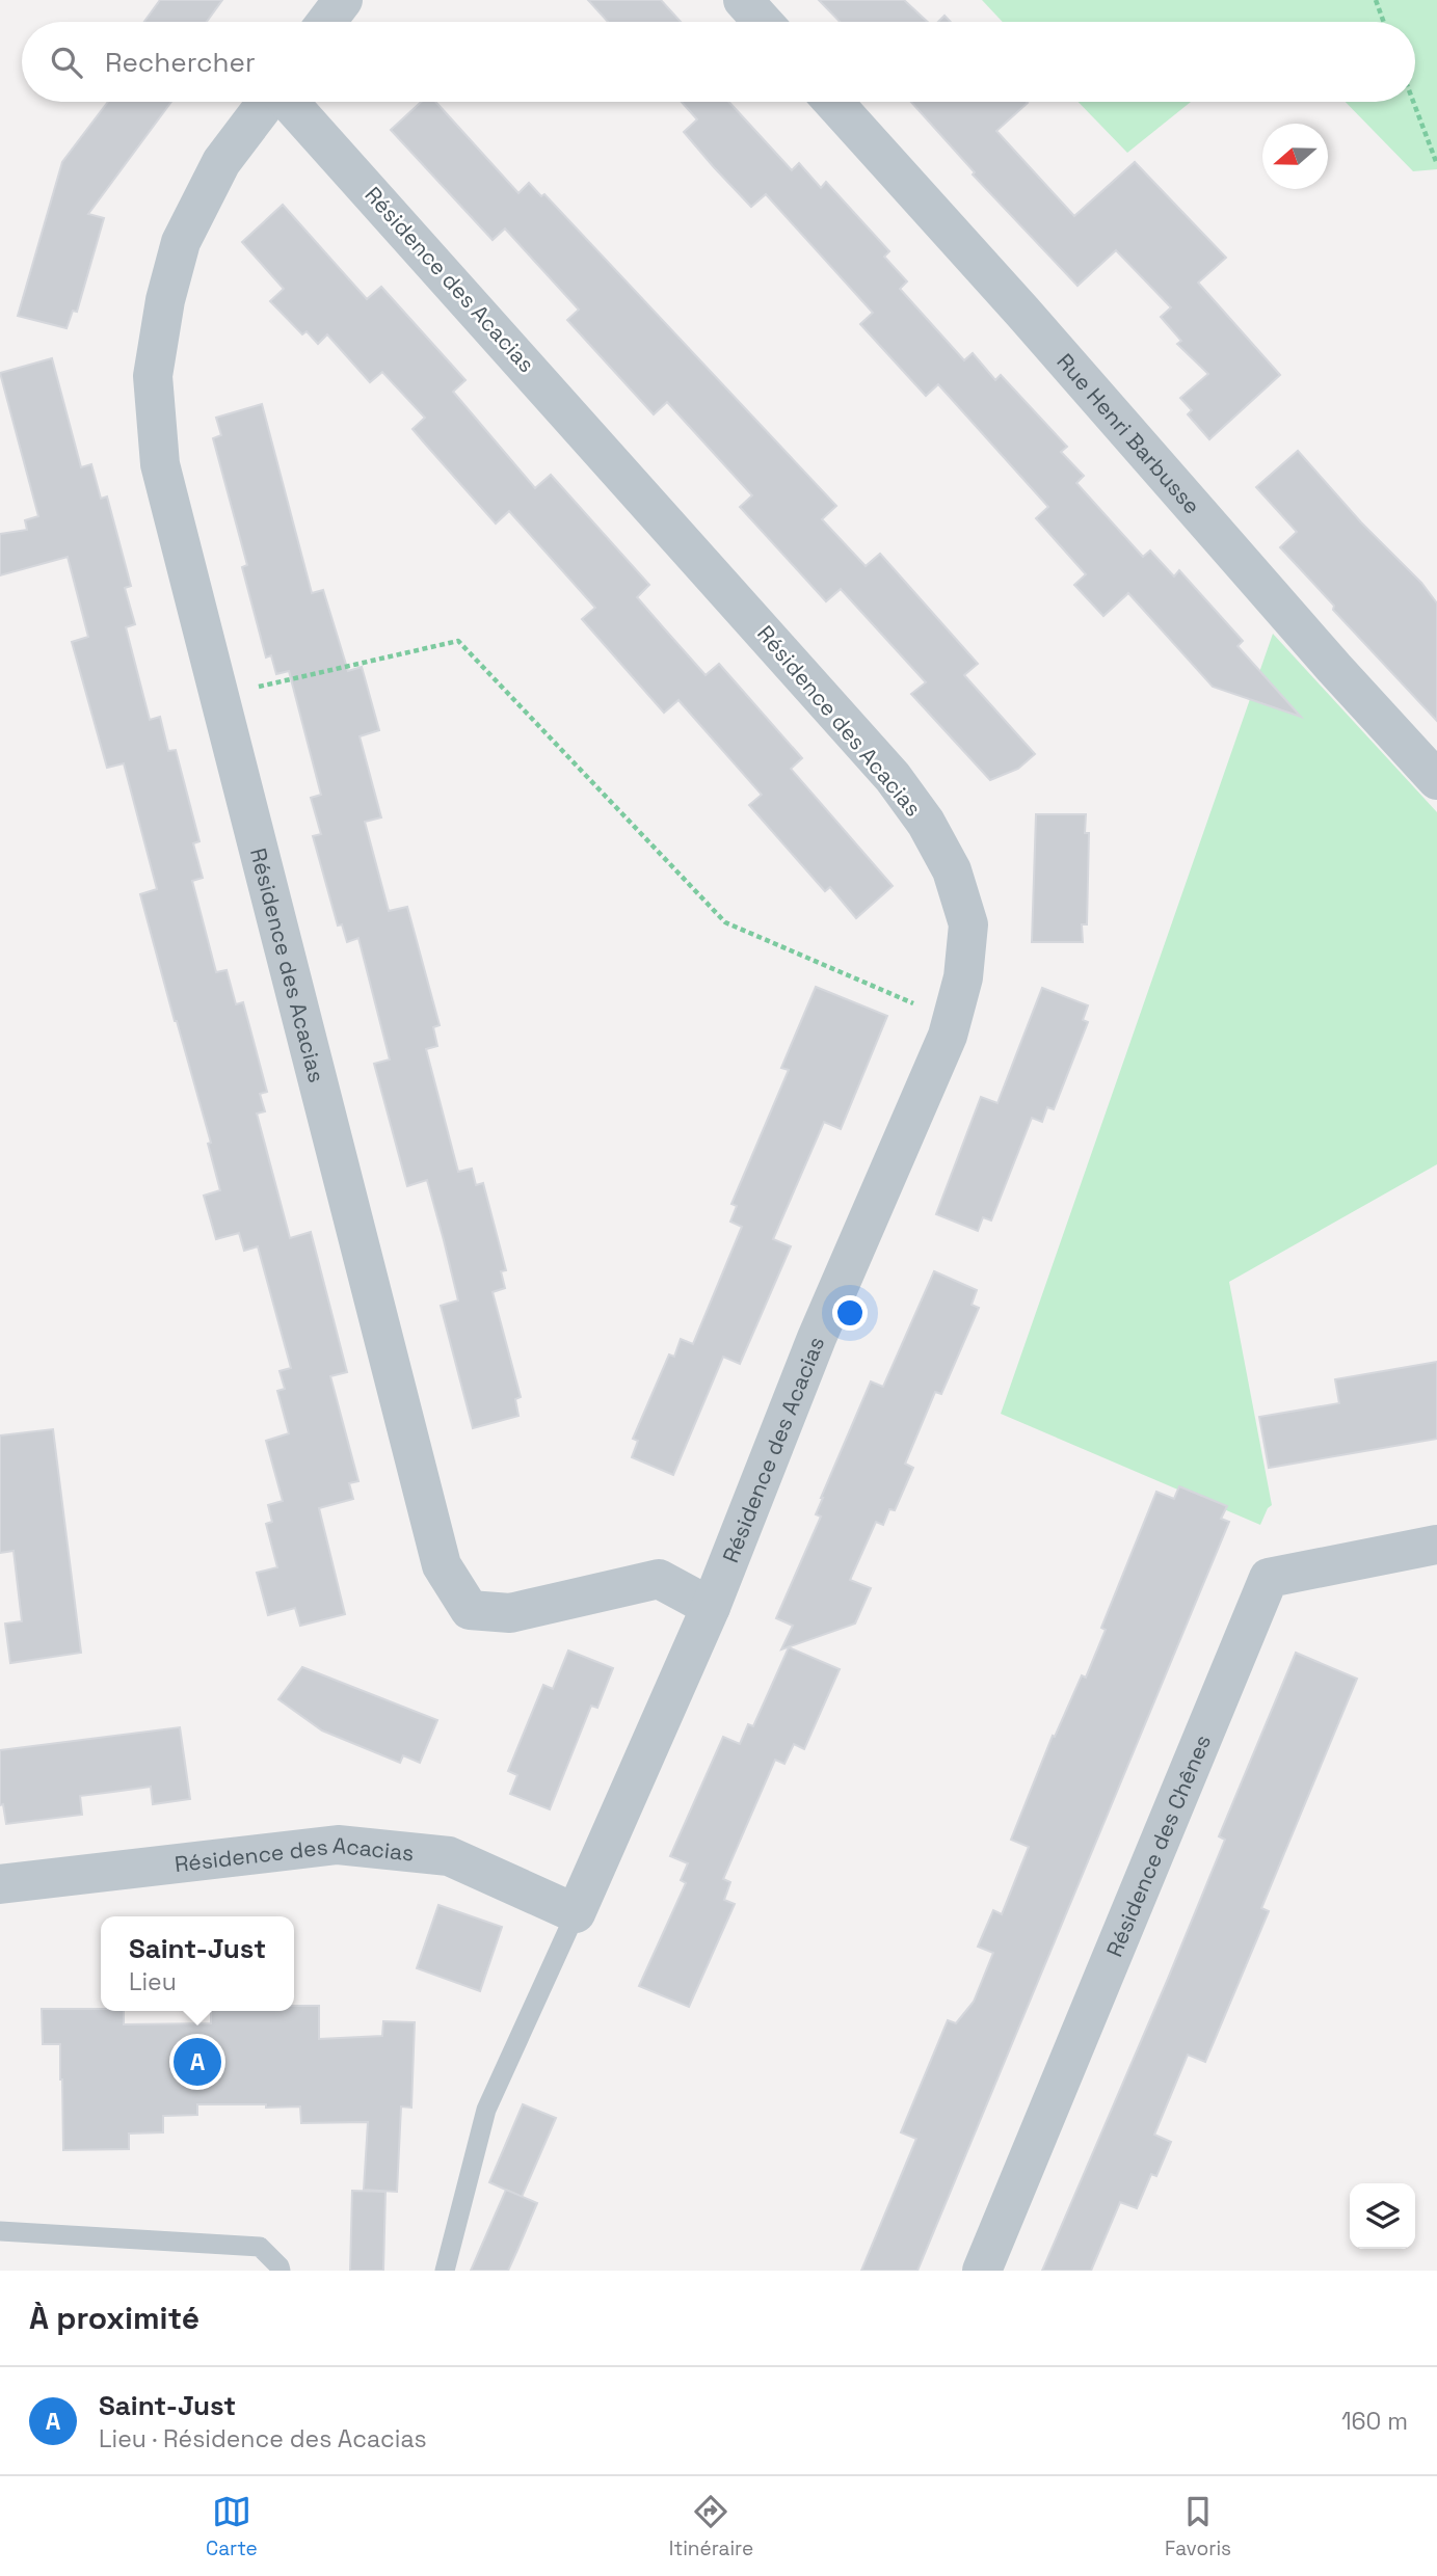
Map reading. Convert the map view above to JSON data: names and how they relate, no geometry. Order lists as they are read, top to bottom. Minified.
{"streets":{"street":["Résidence des Acacias","Rue Henri Barbusse","Résidence des Chênes"]},"north":"left","page":{"search":"Rechercher","popup":["Saint-Just","Lieu"],"pins":"A","heading":"À proximité","list":[{"mark":"A","name":"Saint-Just","note":"Lieu · Résidence des Acacias","value":"160 m"}],"nav":["Carte","Itinéraire","Favoris"]}}
